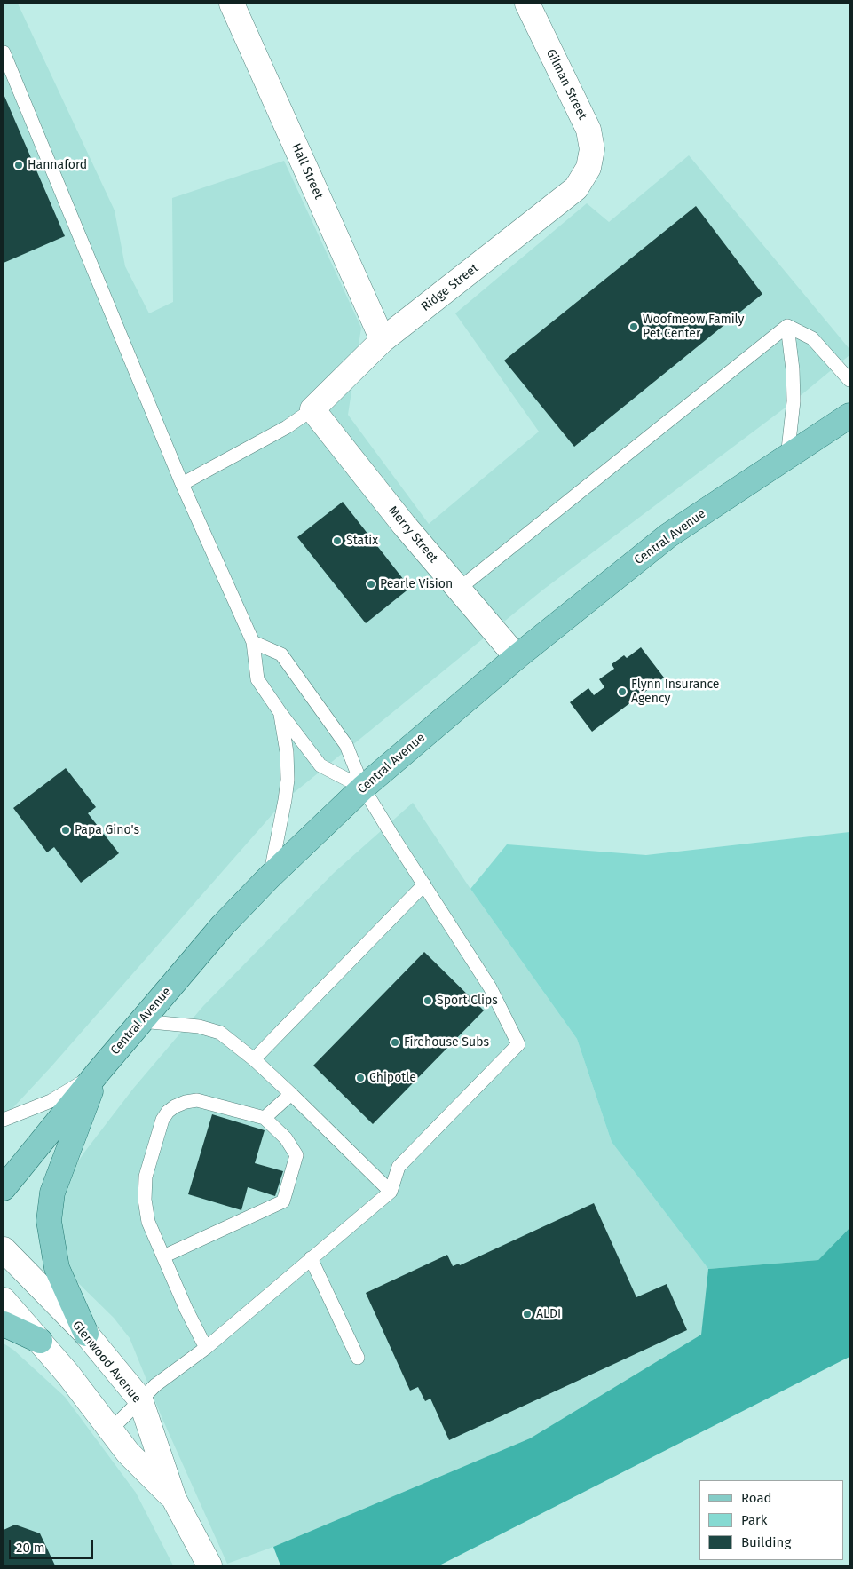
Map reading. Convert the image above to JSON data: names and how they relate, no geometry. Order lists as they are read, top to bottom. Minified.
{"streets":{"main road":["Central Avenue"],"street":["Gilman Street","Hall Street","Ridge Street","Merry Street","Glenwood Avenue"]},"crossings":[["Gilman Street","Ridge Street"],["Hall Street","Ridge Street"],["Ridge Street","Merry Street"],["Merry Street","Central Avenue"]],"places":["Hannaford","Woofmeow Family Pet Center","Statix","Pearle Vision","Flynn Insurance Agency","Papa Gino's","Sport Clips","Firehouse Subs","Chipotle","ALDI"],"legend":["Road","Park","Building"],"scale_bar":"20 m"}
